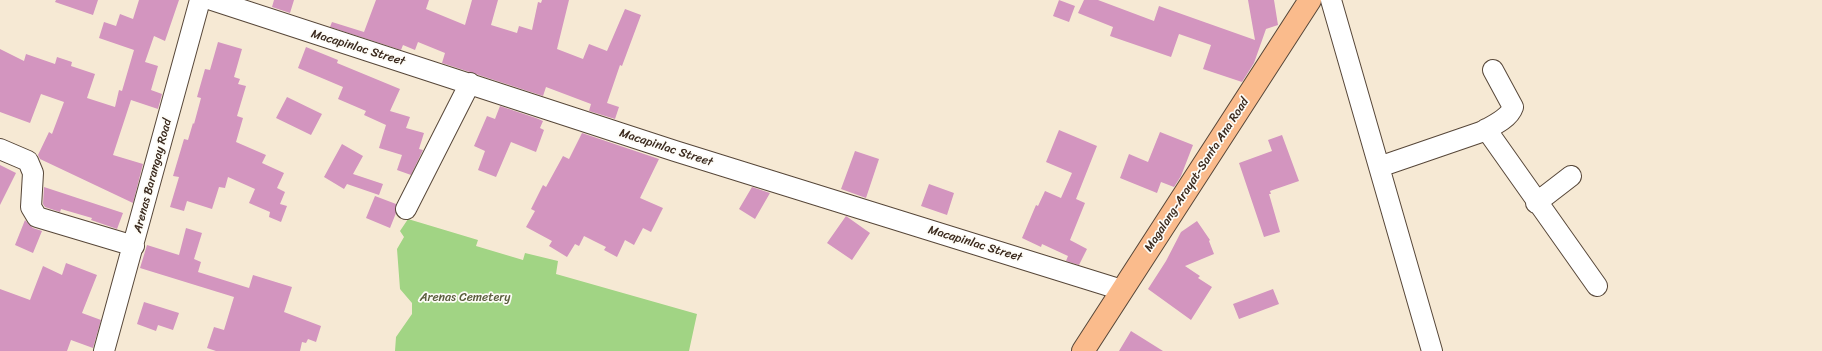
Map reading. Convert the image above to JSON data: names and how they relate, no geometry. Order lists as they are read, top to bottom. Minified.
{"streets":{"main road":["Magalang-Arayat-Santa Ana Road"],"street":["Macapinlac Street","Arenas Barangay Road"]},"crossings":[["Macapinlac Street","Magalang-Arayat-Santa Ana Road"]],"parks":["Arenas Cemetery"]}
